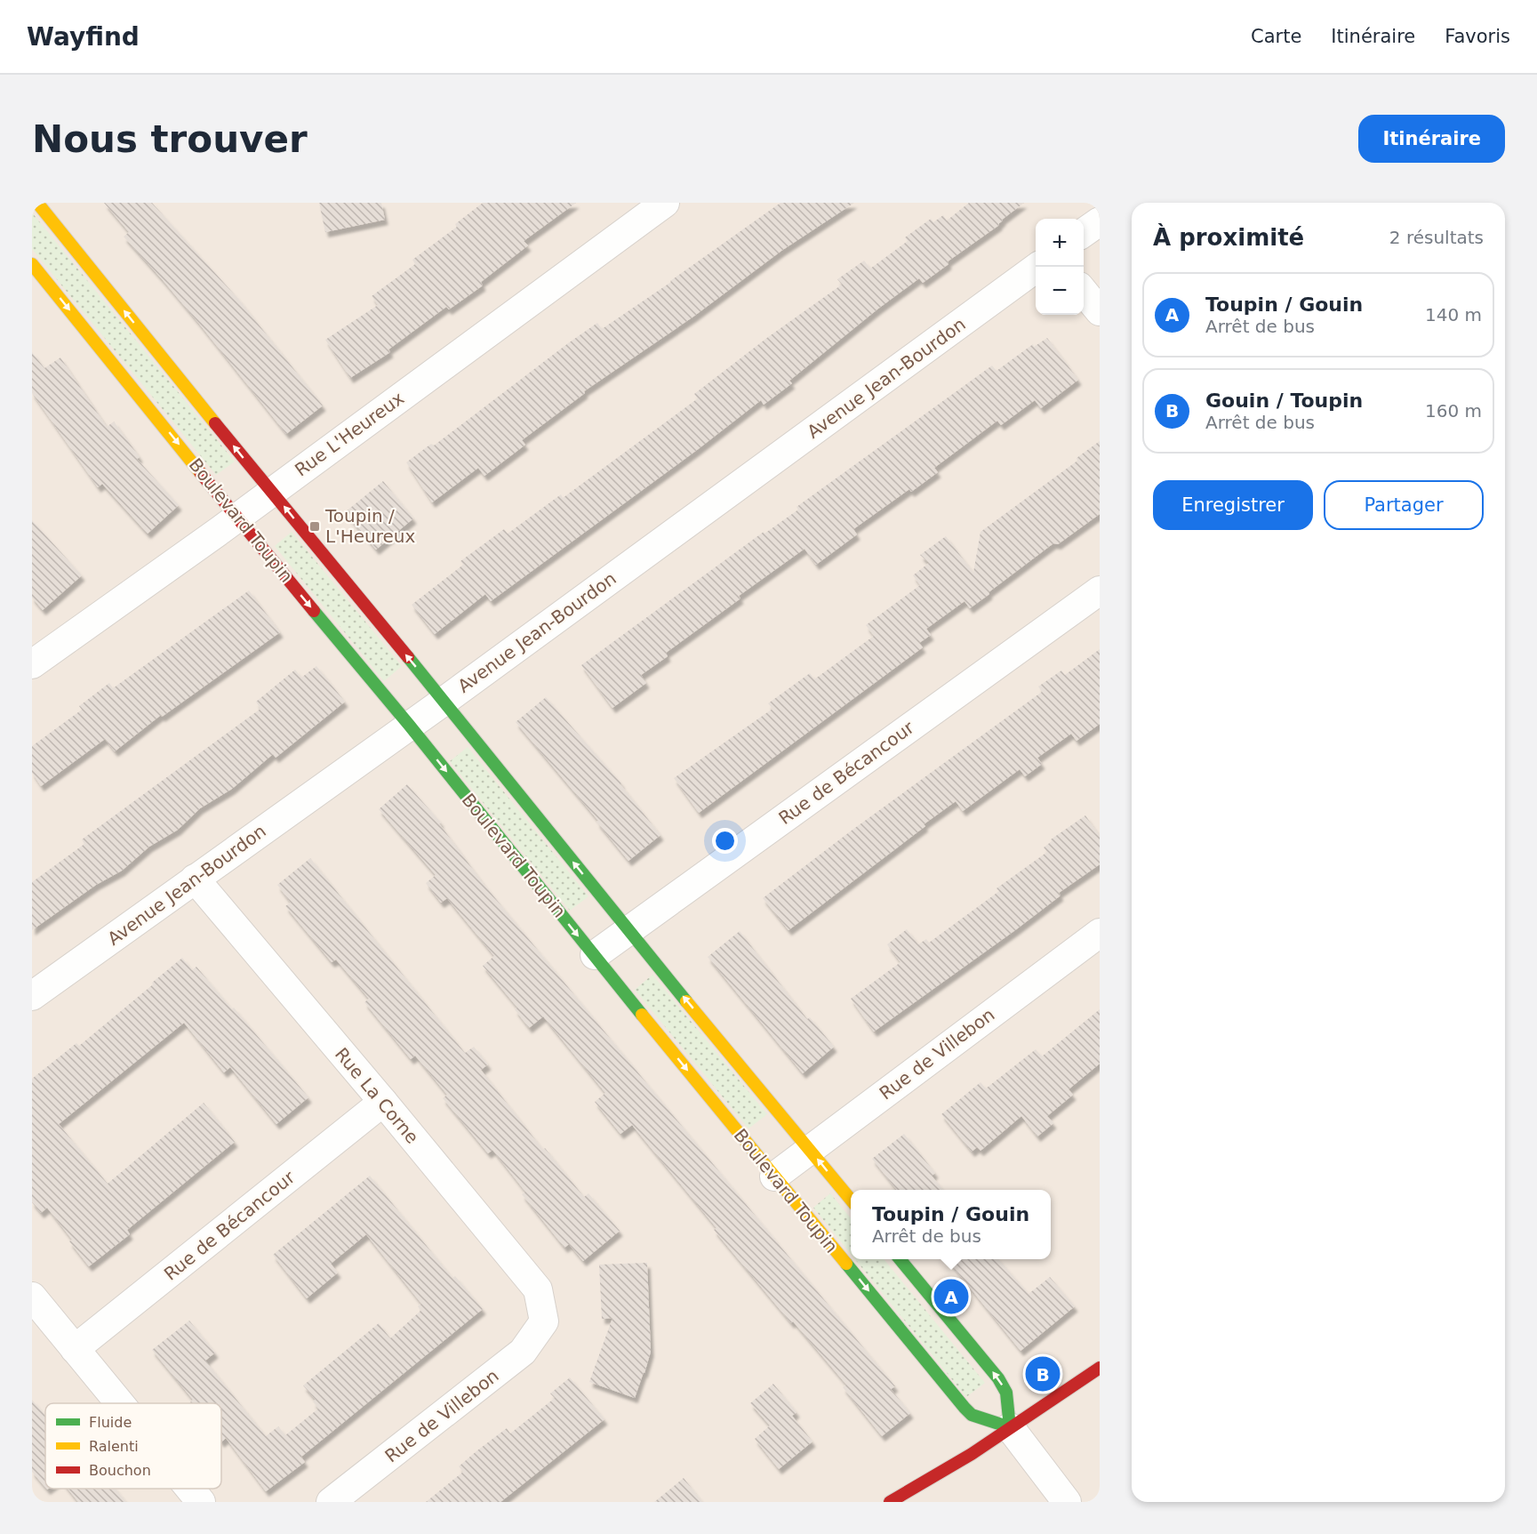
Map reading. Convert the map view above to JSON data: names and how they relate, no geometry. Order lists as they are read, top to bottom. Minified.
{"streets":{"street":["Avenue Jean-Bourdon","Rue L'Heureux","Boulevard Toupin","Rue de Bécancour","Rue de Villebon","Rue La Corne"]},"crossings":[["Avenue Jean-Bourdon","Boulevard Toupin"],["Avenue Jean-Bourdon","Rue La Corne"],["Rue L'Heureux","Boulevard Toupin"],["Boulevard Toupin","Rue de Bécancour"],["Boulevard Toupin","Rue de Villebon"],["Rue de Bécancour","Rue La Corne"],["Rue de Villebon","Rue La Corne"]],"places":{"transit":["Toupin / L'Heureux"]},"legend":["Fluide","Ralenti","Bouchon"],"page":{"header":"Wayfind","nav":["Carte","Itinéraire","Favoris"],"buttons":["Itinéraire",["Enregistrer","Partager"]],"title":"Nous trouver","heading":["À proximité","2 résultats"],"map_buttons":["+","−"],"list":[{"mark":"A","name":"Toupin / Gouin","note":"Arrêt de bus","value":"140 m"},{"mark":"B","name":"Gouin / Toupin","note":"Arrêt de bus","value":"160 m"}],"popup":["Toupin / Gouin","Arrêt de bus"],"pins":["A","B"]}}
